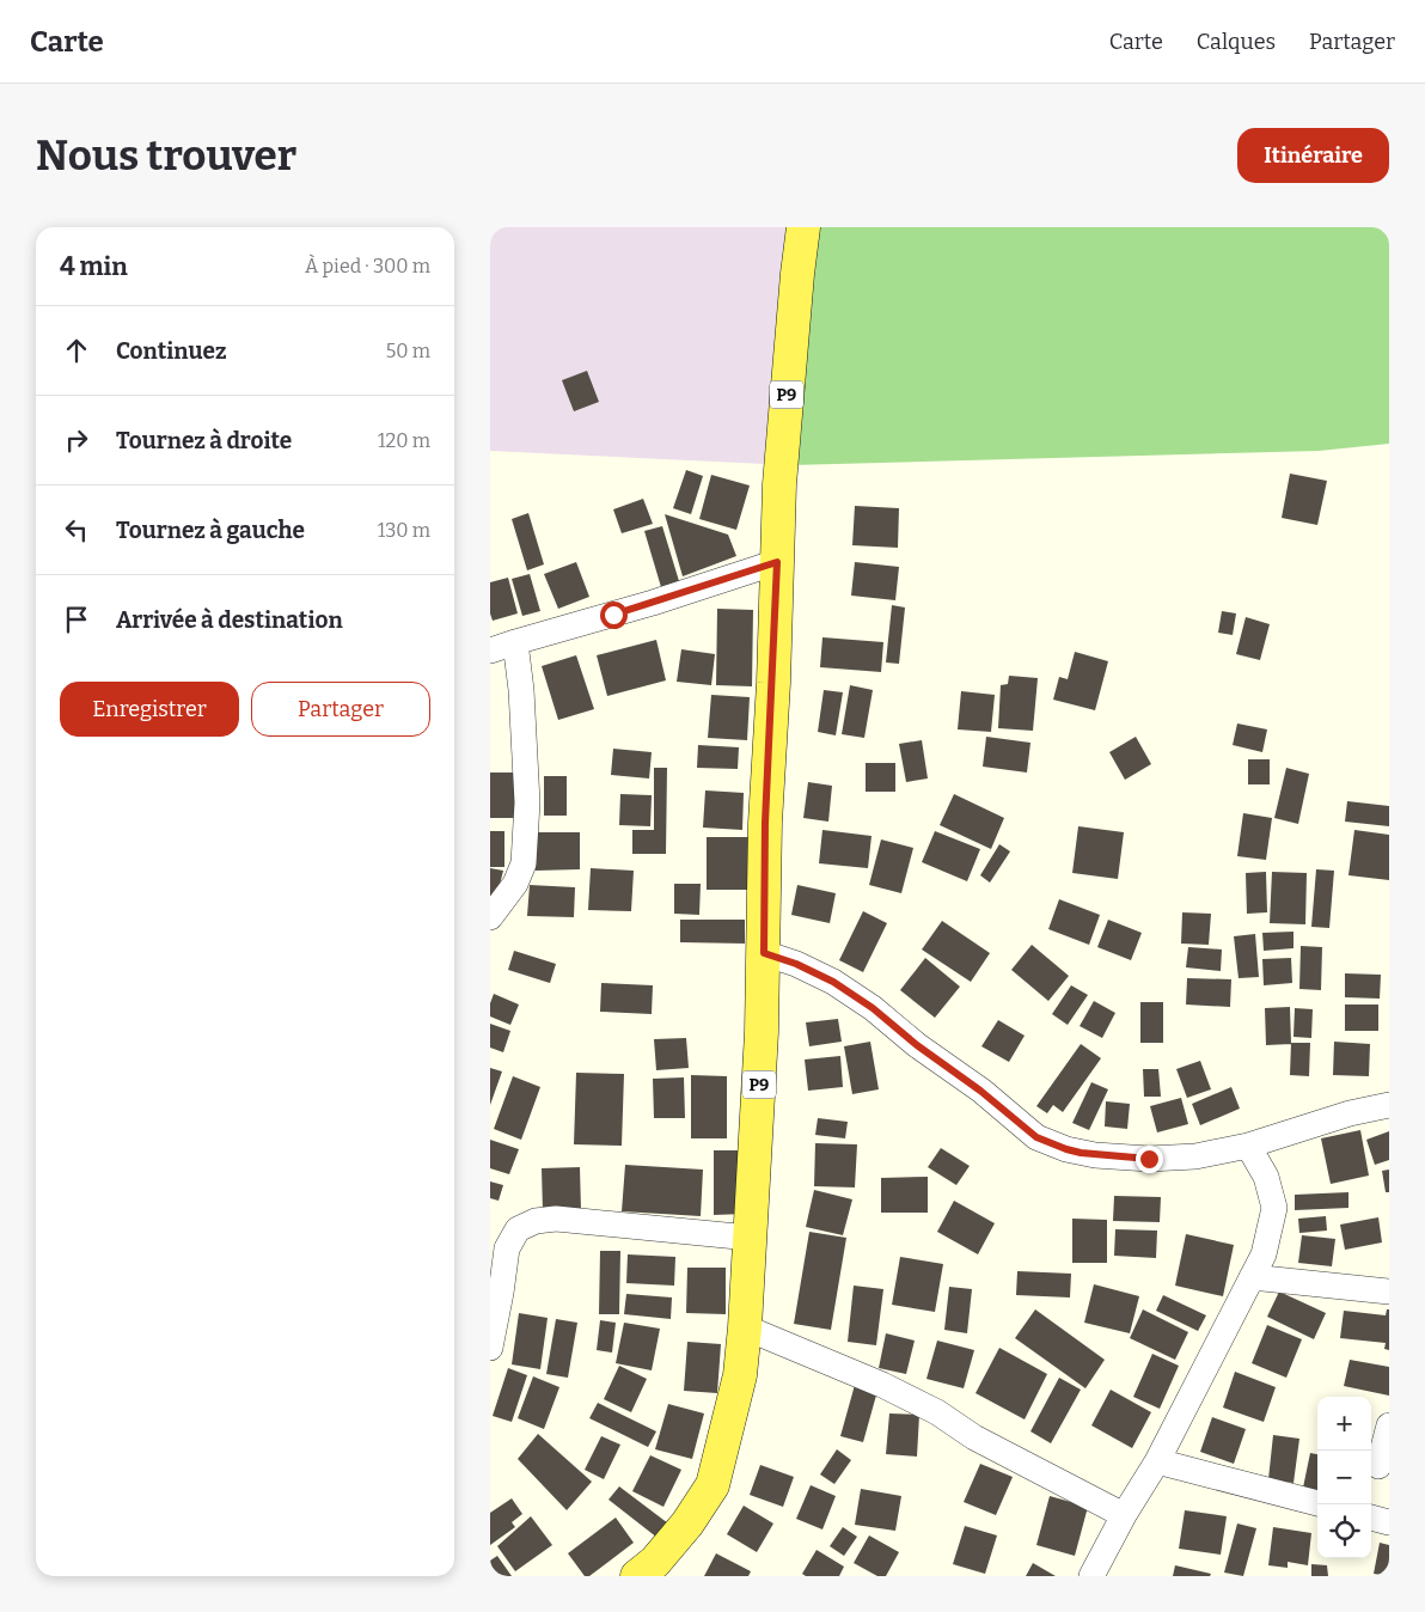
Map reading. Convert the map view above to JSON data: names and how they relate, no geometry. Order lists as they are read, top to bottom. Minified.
{"streets":{"main road":["P9"]},"page":{"header":"Carte","nav":["Carte","Calques","Partager"],"buttons":["Itinéraire",["Enregistrer","Partager"]],"title":"Nous trouver","heading":["4 min","À pied · 300 m"],"list":[["Continuez","50 m"],["Tournez à droite","120 m"],["Tournez à gauche","130 m"],"Arrivée à destination"],"map_buttons":["+","−"]}}
